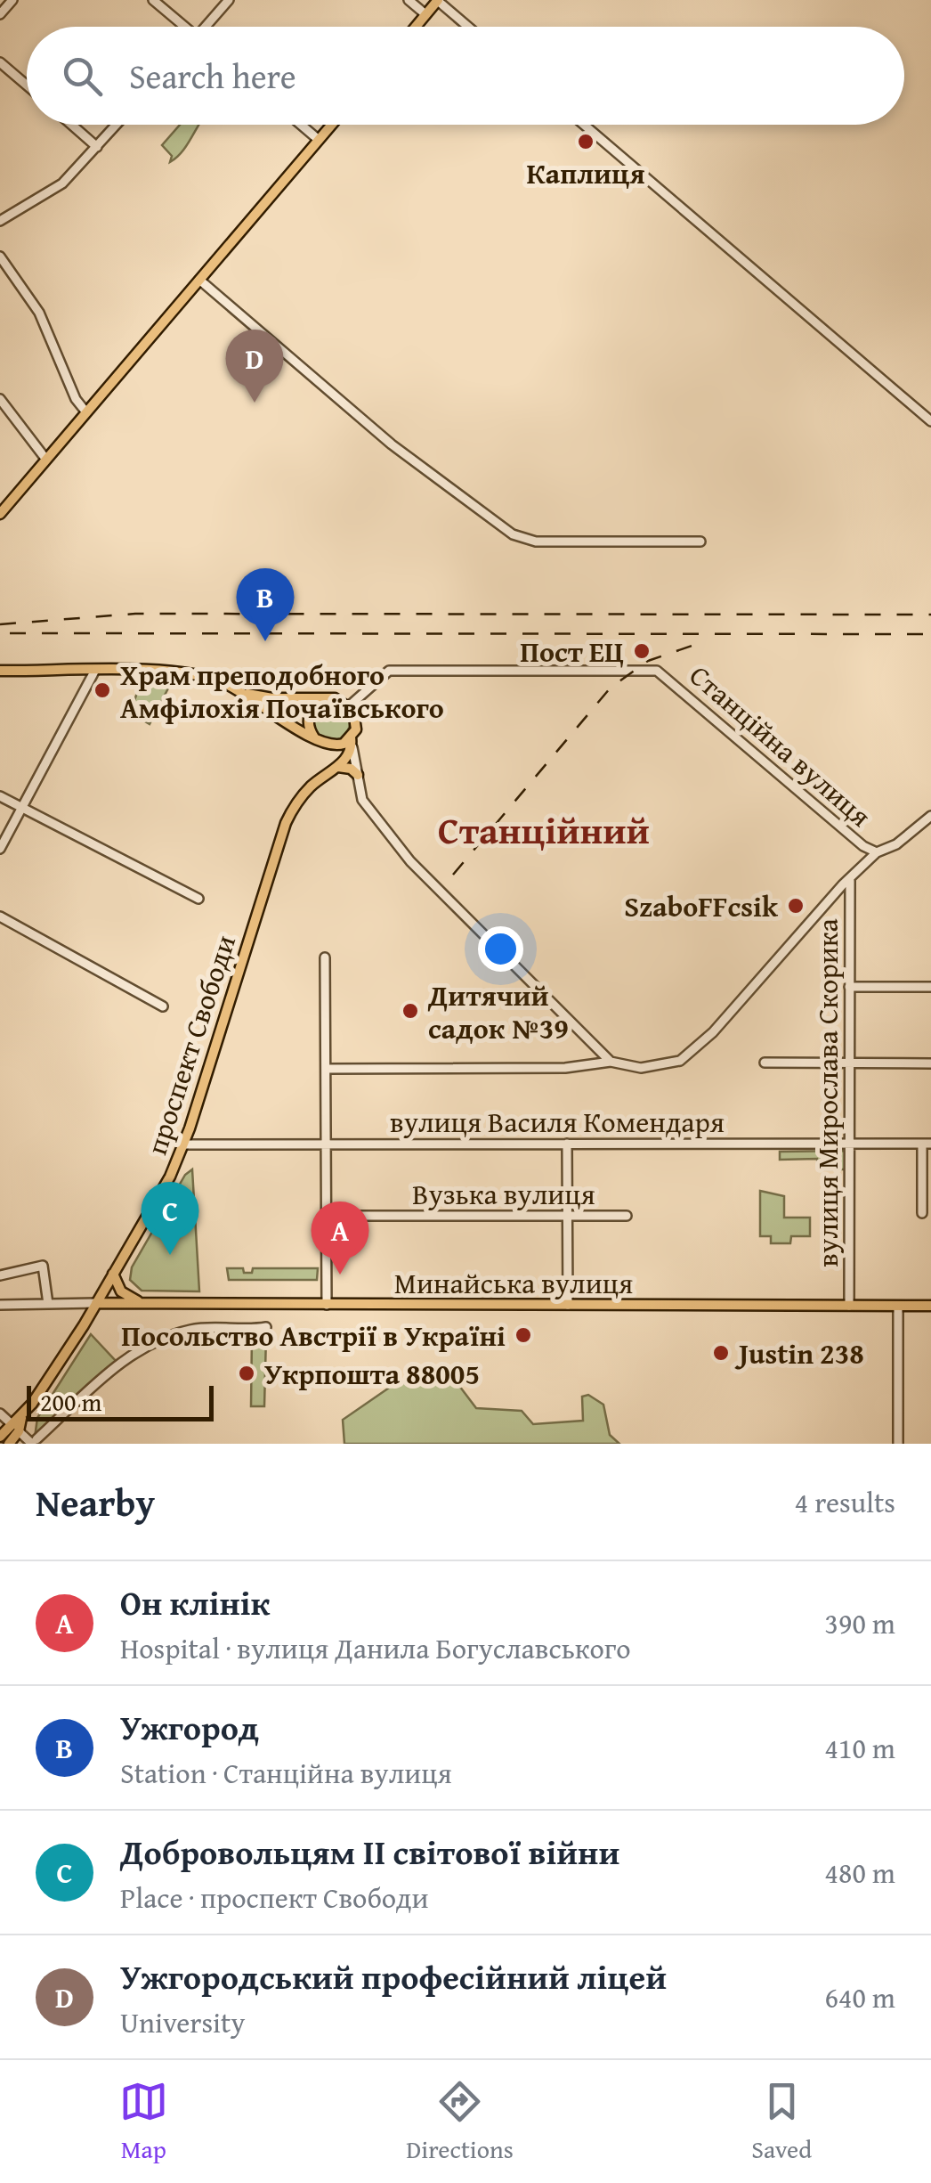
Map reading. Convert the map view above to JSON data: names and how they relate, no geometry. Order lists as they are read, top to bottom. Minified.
{"streets":{"main road":["проспект Свободи","Минайська вулиця"],"street":["Станційна вулиця","вулиця Мирослава Скорика","вулиця Василя Комендаря","Вузька вулиця"]},"crossings":[["Станційна вулиця","проспект Свободи"],["проспект Свободи","вулиця Василя Комендаря"],["проспект Свободи","Минайська вулиця"],["вулиця Мирослава Скорика","вулиця Василя Комендаря"],["вулиця Мирослава Скорика","Минайська вулиця"]],"districts":["Станційний"],"places":["Каплиця","Пост ЕЦ","Храм преподобного Амфілохія Почаївського","SzaboFFcsik","Дитячий садок №39","Посольство Австрії в Україні","Justin 238","Укрпошта 88005"],"scale_bar":"200 m","page":{"search":"Search here","pins":["D","B","C","A"],"scale":"200 m","heading":["Nearby","4 results"],"list":[{"mark":"A","name":"Он клінік","note":"Hospital · вулиця Данила Богуславського","value":"390 m"},{"mark":"B","name":"Ужгород","note":"Station · Станційна вулиця","value":"410 m"},{"mark":"C","name":"Добровольцям Ⅱ світової війни","note":"Place · проспект Свободи","value":"480 m"},{"mark":"D","name":"Ужгородський професійний ліцей","note":"University","value":"640 m"}],"nav":["Map","Directions","Saved"]}}
